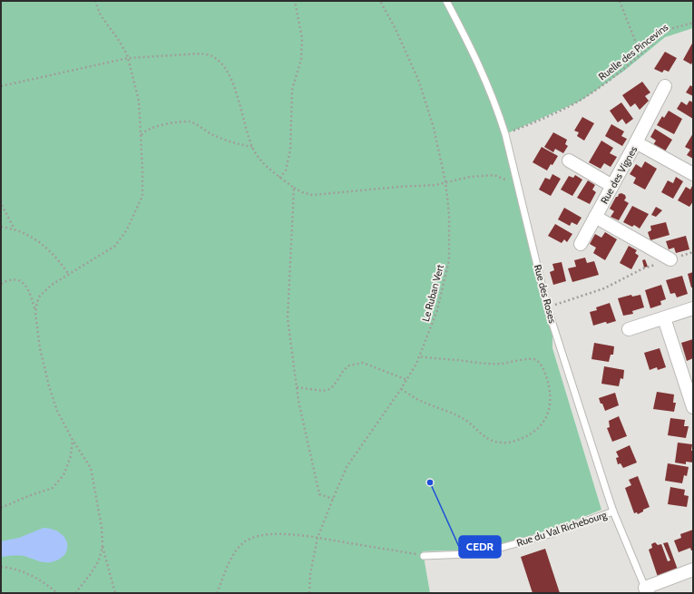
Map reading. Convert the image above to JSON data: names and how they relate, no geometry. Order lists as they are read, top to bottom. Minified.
{"streets":{"street":["Rue des Vignes"],"lane":["Rue des Roses","Rue du Val Richebourg"],"path":["Ruelle des Pincevins","Le Ruban Vert"]},"crossings":[["Ruelle des Pincevins","Rue des Roses"],["Rue des Roses","Rue du Val Richebourg"]],"places":["CEDR"]}
